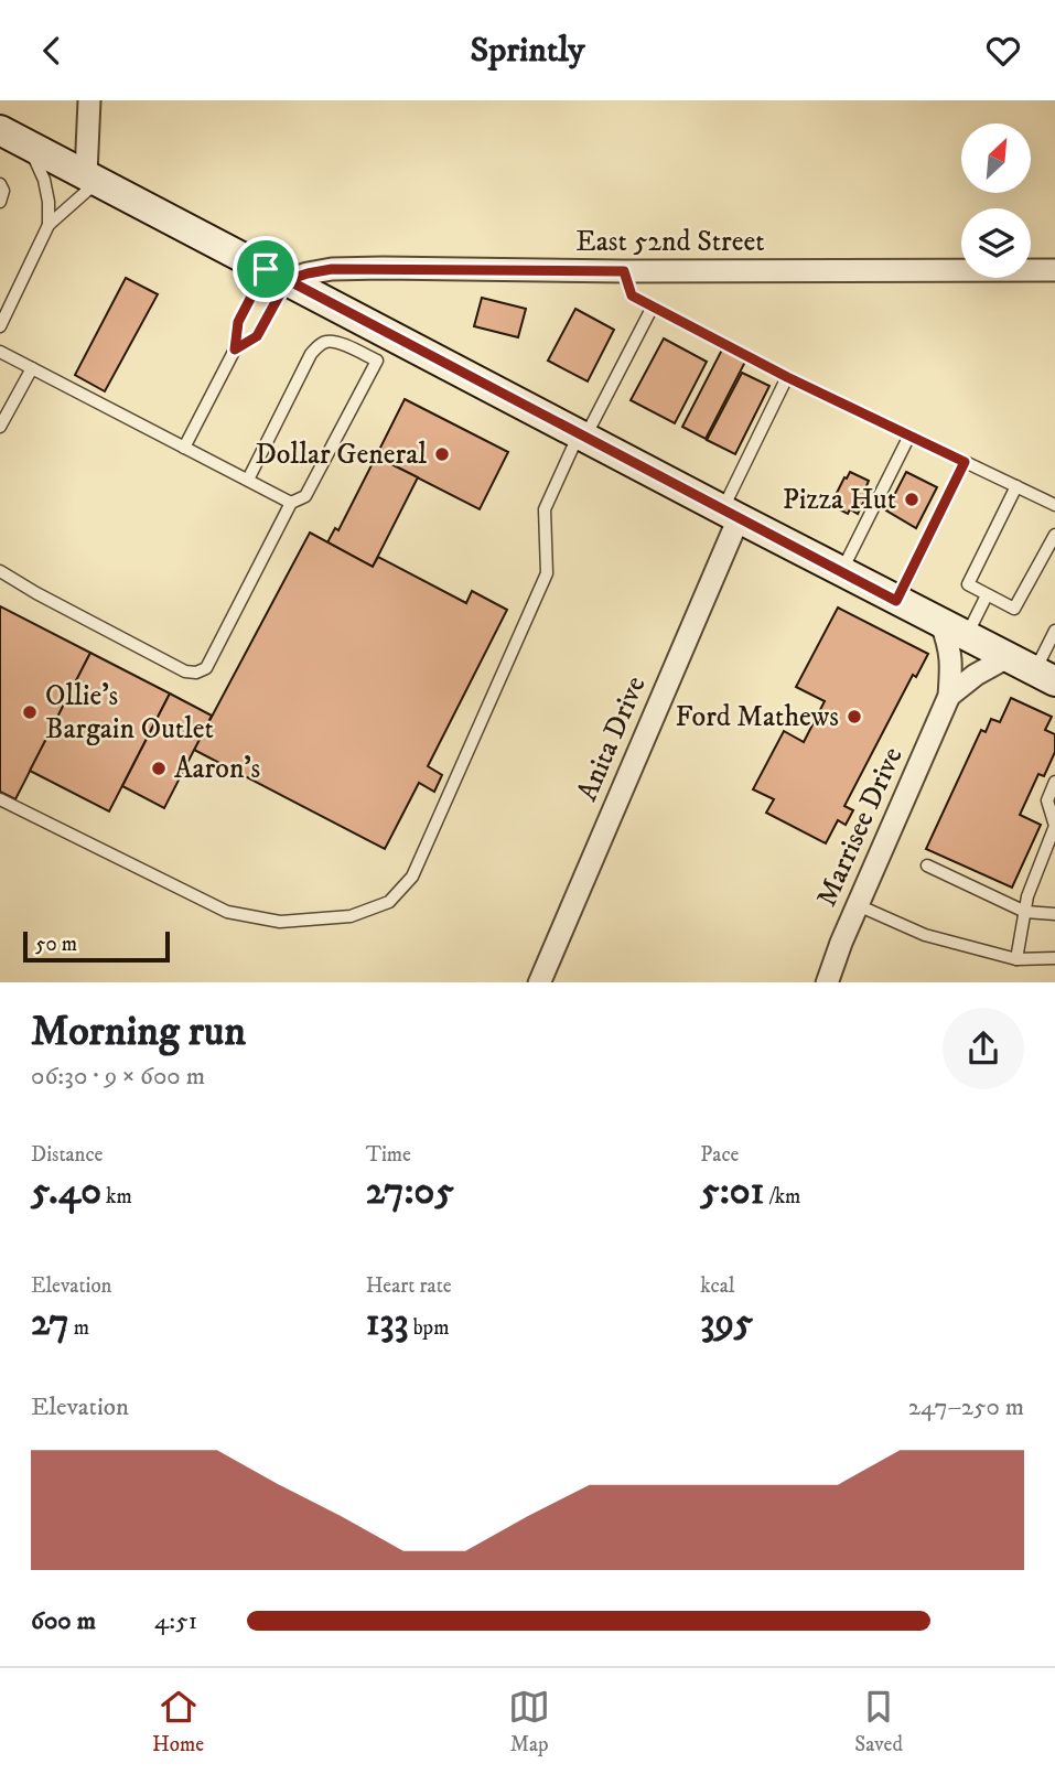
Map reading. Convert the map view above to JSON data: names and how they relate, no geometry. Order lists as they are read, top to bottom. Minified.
{"streets":{"street":["East 52nd Street","Anita Drive","Marrisee Drive"]},"places":["Dollar General","Pizza Hut","Ollie's Bargain Outlet","Ford Mathews","Aaron's"],"scale_bar":"50 m","north":"top right","page":{"header":"Sprintly","scale":"50 m","heading":["Morning run","06:30 · 9 × 600 m"],"stats":[["Distance","5.40 km"],["Time","27:05"],["Pace","5:01 /km"],["Elevation","27 m"],["Heart rate","133 bpm"],["kcal","395"]],"chart":["Elevation","247–250 m"],"list":[{"name":"600 m","note":"4:51"}],"tabs":["Home","Map","Saved"]}}
